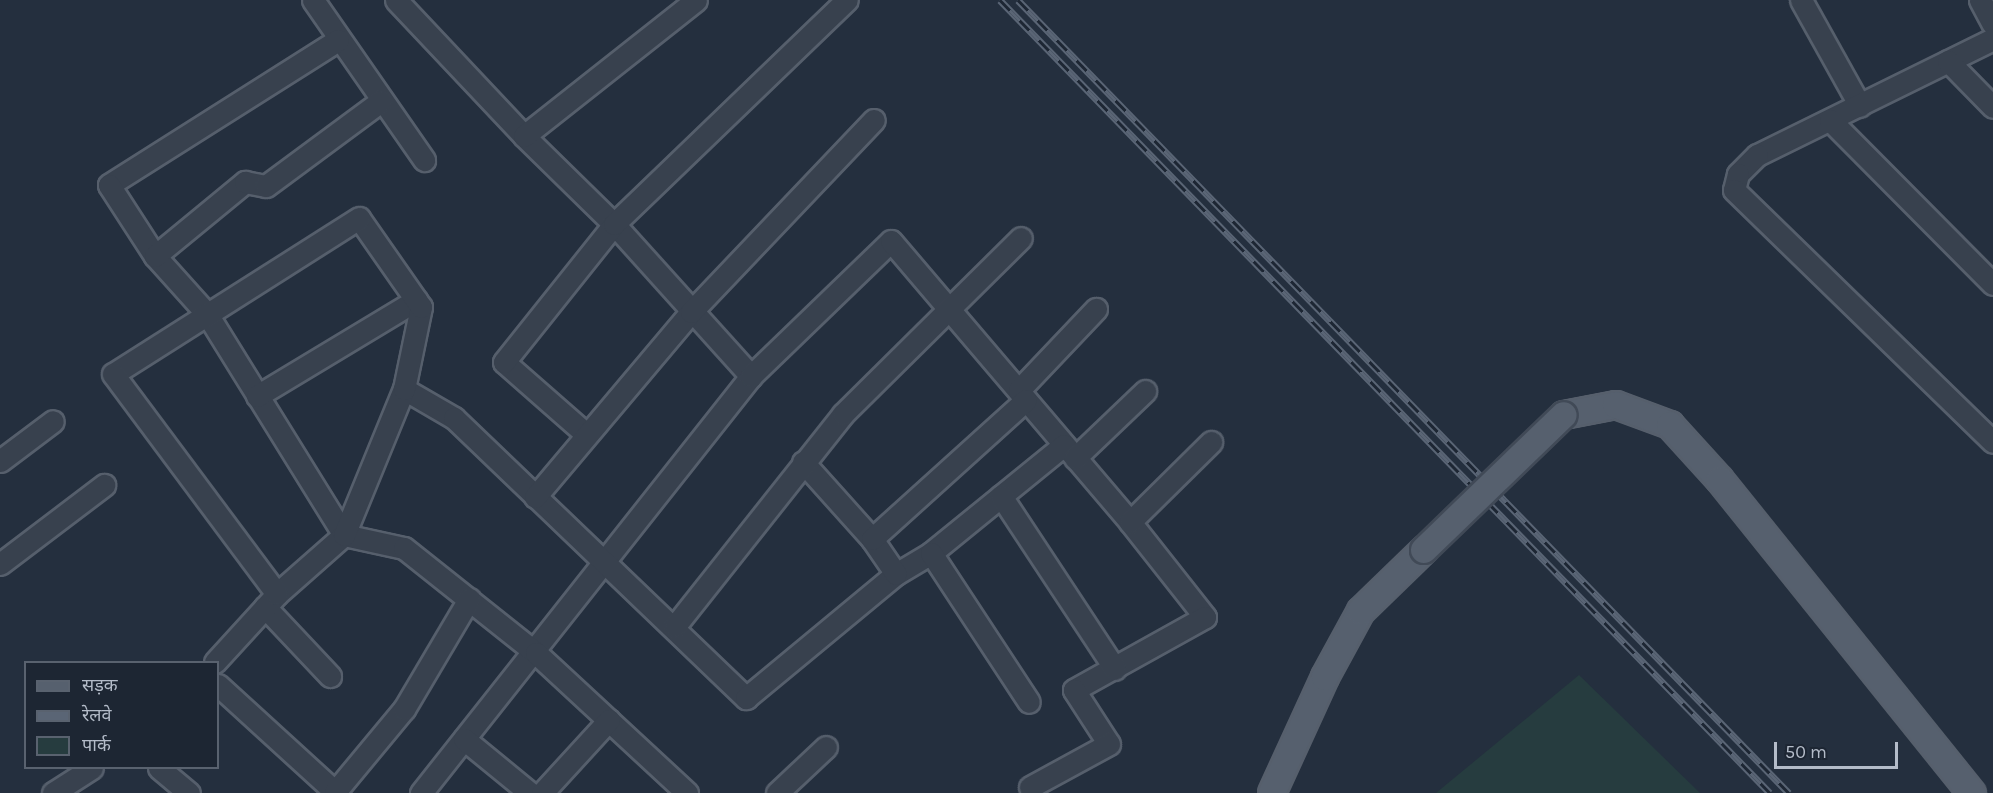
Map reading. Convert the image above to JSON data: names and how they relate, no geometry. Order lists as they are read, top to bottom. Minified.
{"legend":["सड़क","रेलवे","पार्क"],"scale_bar":"50 m"}
